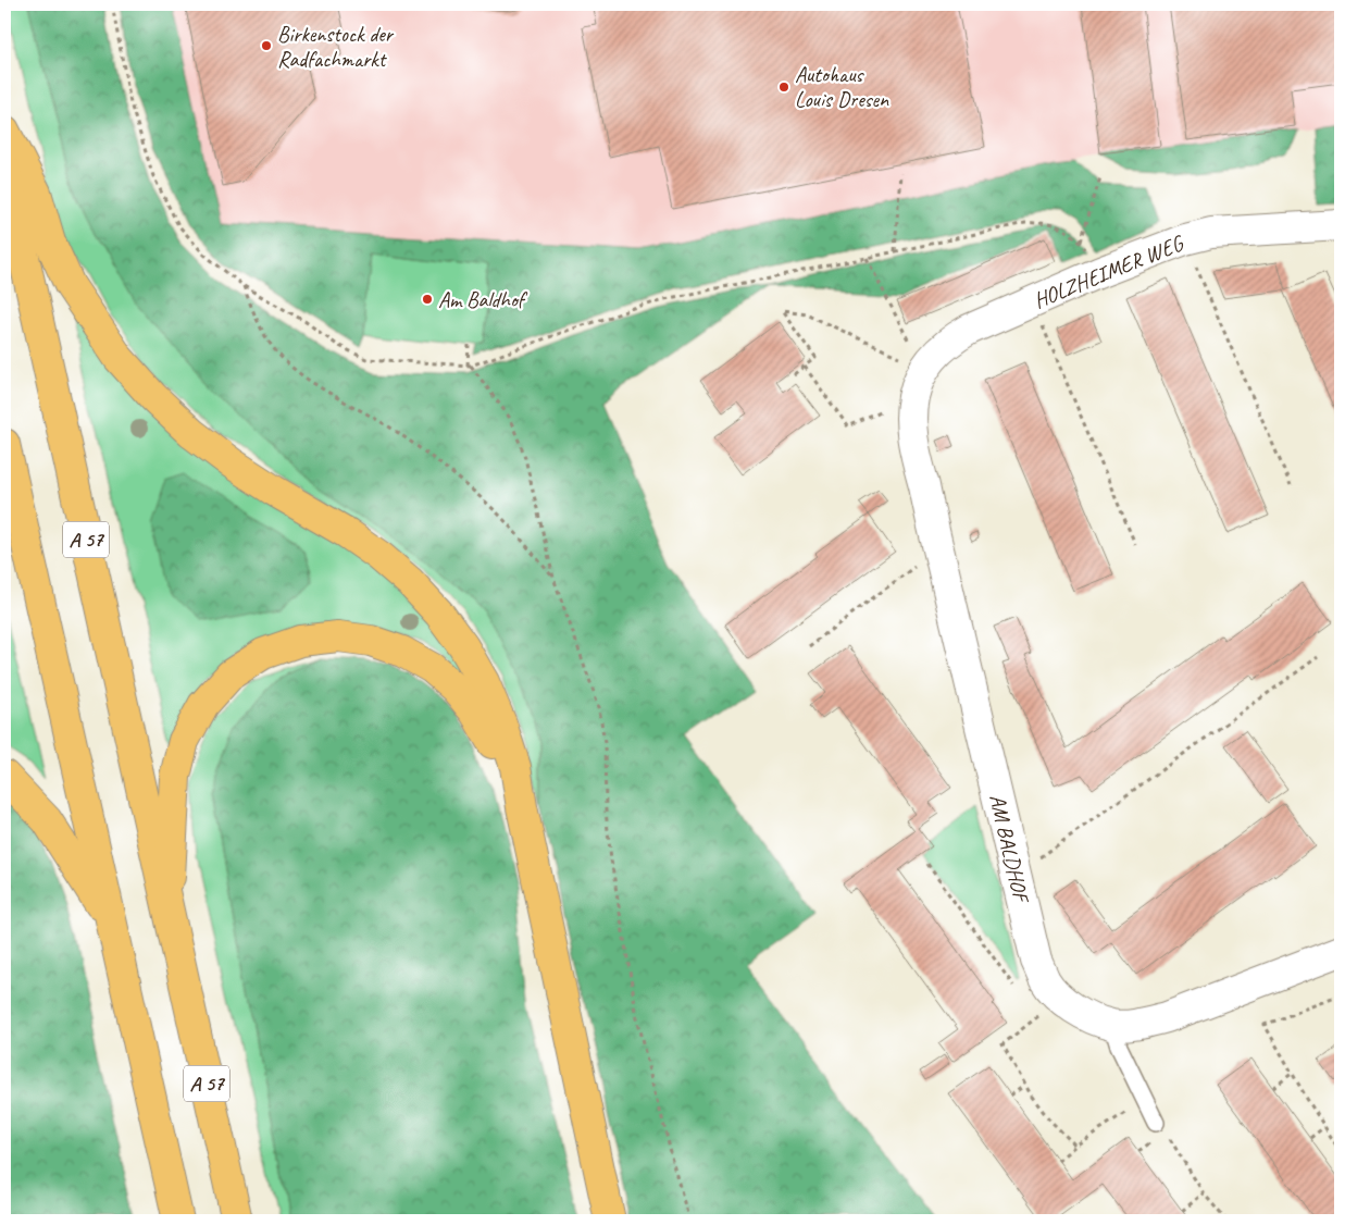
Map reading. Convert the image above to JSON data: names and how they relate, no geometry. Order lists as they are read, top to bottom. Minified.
{"streets":{"highway":["A 57"],"street":["HOLZHEIMER WEG","AM BALDHOF"]},"crossings":[["HOLZHEIMER WEG","AM BALDHOF"]],"places":["Birkenstock der Radfachmarkt","Autohaus Louis Dresen","Am Baldhof"]}
